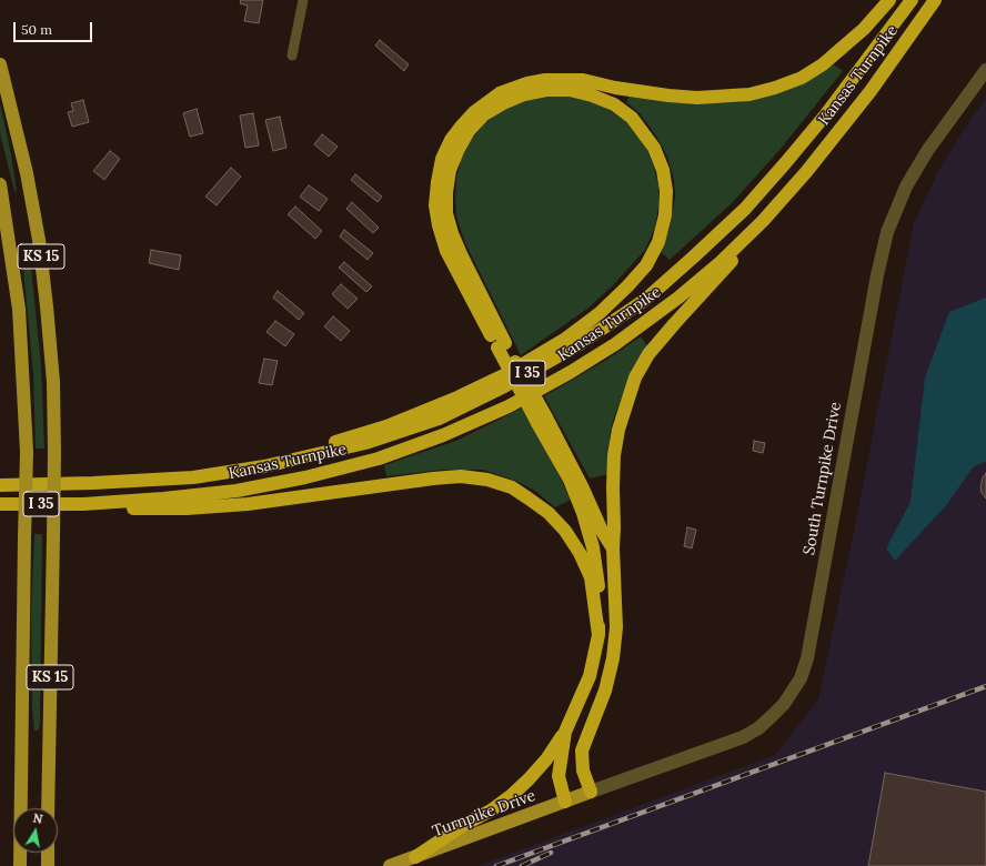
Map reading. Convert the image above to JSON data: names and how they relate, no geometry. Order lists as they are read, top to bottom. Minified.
{"streets":{"highway":["Kansas Turnpike","I 35"],"main road":["KS 15","Turnpike Drive"],"street":["South Turnpike Drive"]},"crossings":[["South Turnpike Drive","Turnpike Drive"]],"scale_bar":"50 m","north":"top"}
